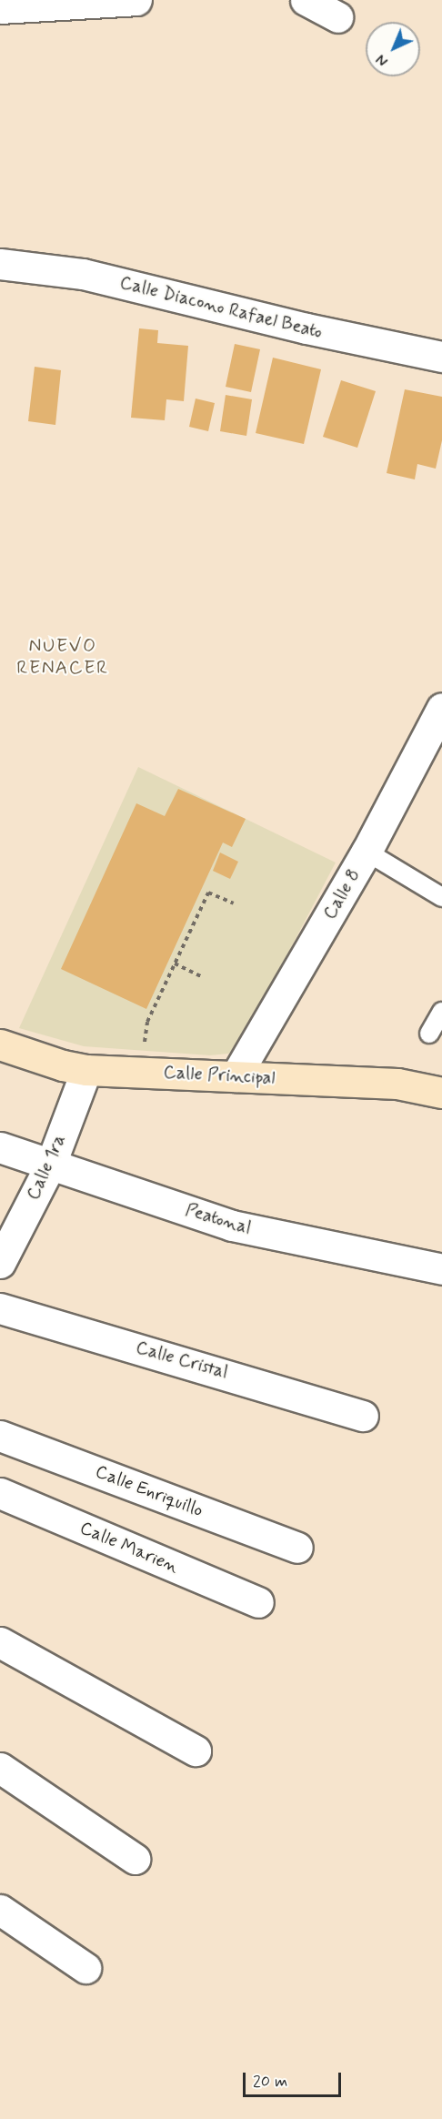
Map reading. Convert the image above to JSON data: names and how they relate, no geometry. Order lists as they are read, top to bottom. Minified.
{"streets":{"street":["Calle Diacono Rafael Beato","Calle 8","Calle Principal","Calle 1ra","Peatonal","Calle Cristal","Calle Enriquillo","Calle Marien"]},"crossings":[["Calle 8","Calle Principal"],["Calle Principal","Calle 1ra"],["Calle 1ra","Peatonal"]],"districts":["NUEVO RENACER"],"scale_bar":"20 m","north":"bottom left"}
